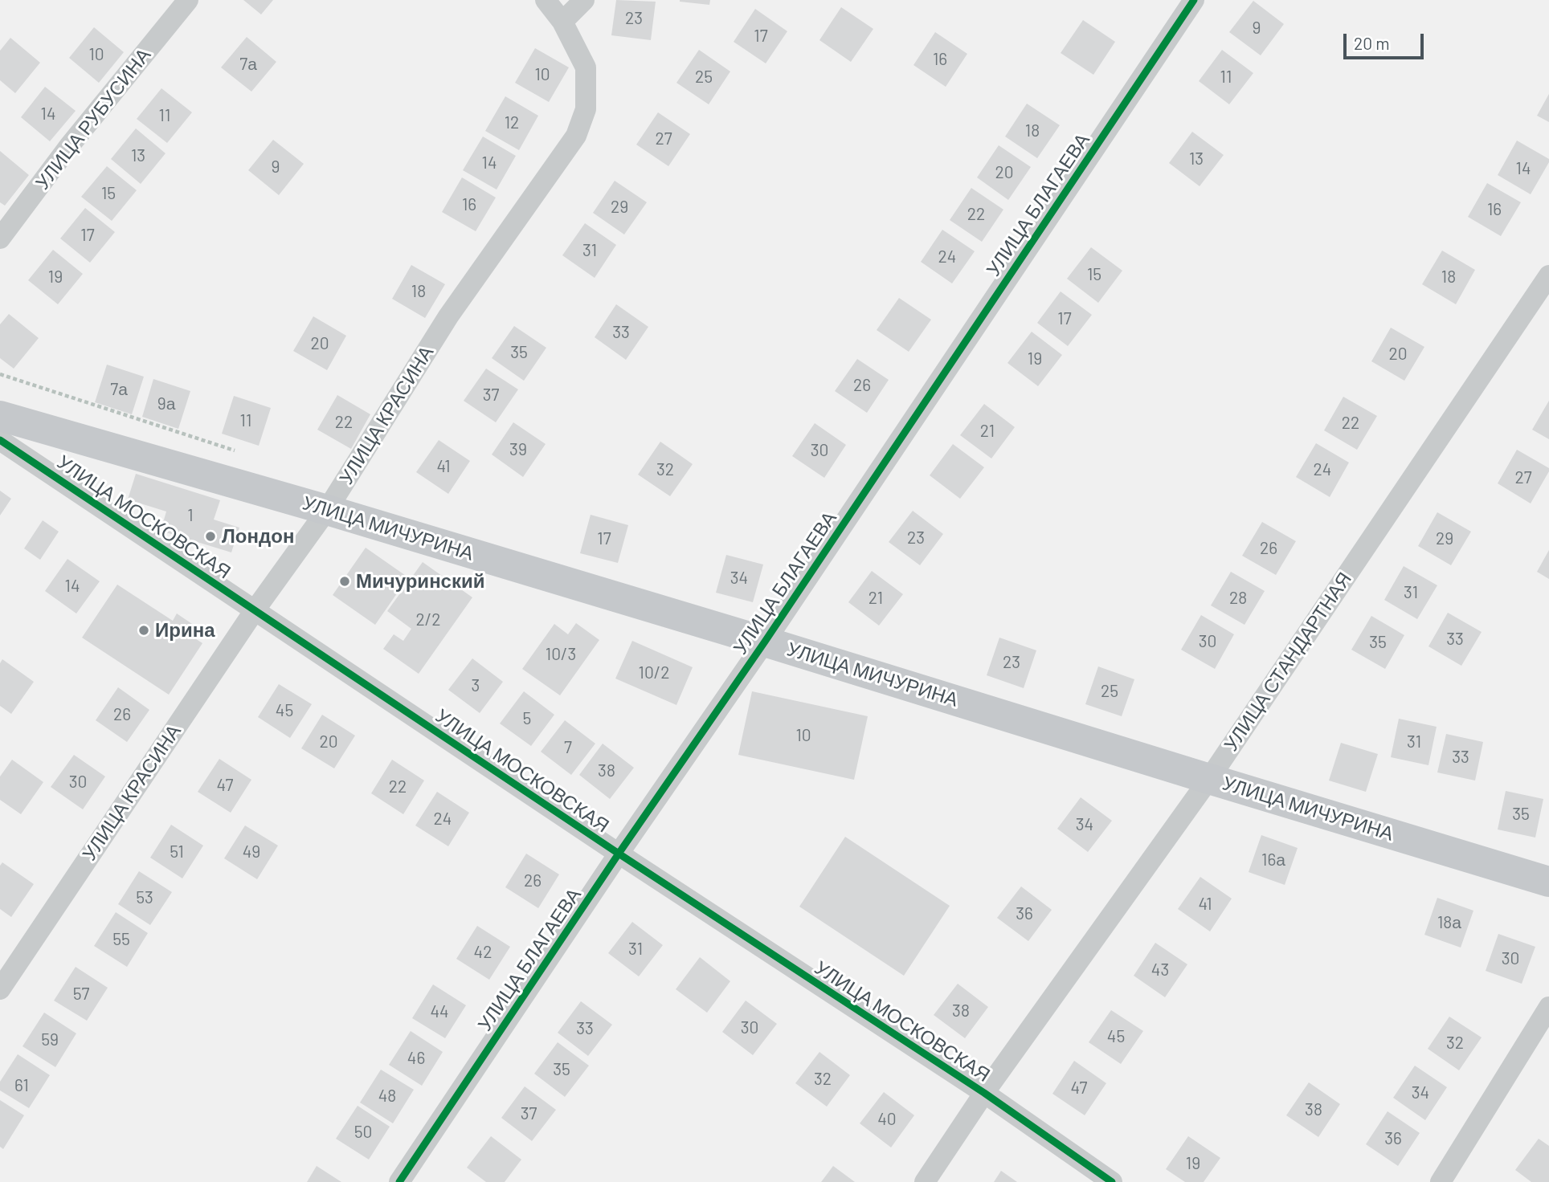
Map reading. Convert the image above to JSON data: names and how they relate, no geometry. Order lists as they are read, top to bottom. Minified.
{"streets":{"main road":["УЛИЦА МИЧУРИНА"],"street":["УЛИЦА РУБУСИНА","УЛИЦА БЛАГАЕВА","УЛИЦА КРАСИНА","УЛИЦА МОСКОВСКАЯ","УЛИЦА СТАНДАРТНАЯ"]},"crossings":[["УЛИЦА БЛАГАЕВА","УЛИЦА МОСКОВСКАЯ"],["УЛИЦА БЛАГАЕВА","УЛИЦА МИЧУРИНА"],["УЛИЦА КРАСИНА","УЛИЦА МОСКОВСКАЯ"],["УЛИЦА КРАСИНА","УЛИЦА МИЧУРИНА"],["УЛИЦА МОСКОВСКАЯ","УЛИЦА СТАНДАРТНАЯ"],["УЛИЦА МИЧУРИНА","УЛИЦА СТАНДАРТНАЯ"]],"places":["Лондон","Мичуринский","Ирина"],"house_numbers":["23","9","17","10","16","7а","10","25","11","14","11","12","18","27","13","13","14","9","14","20","15","16","29","16","22","17","31","24","15","19","18","18","17","33","20","35","20","19","26","7а","37","9а","11","22","22","21","39","30","41","32","24","27","1","23","17","29","26","34","14","31","21","28","2/2","33","30","35","10/3","23","10/2","3","25","45","26","5","10","20","31","7","33","38","30","47","22","35","24","34","51","49","16а","26","53","41","36","18а","55","31","42","30","43","57","38","44","30","33","45","59","32","46","35","32","61","47","34","48","38","37","40","50","36","19"],"scale_bar":"20 m"}
